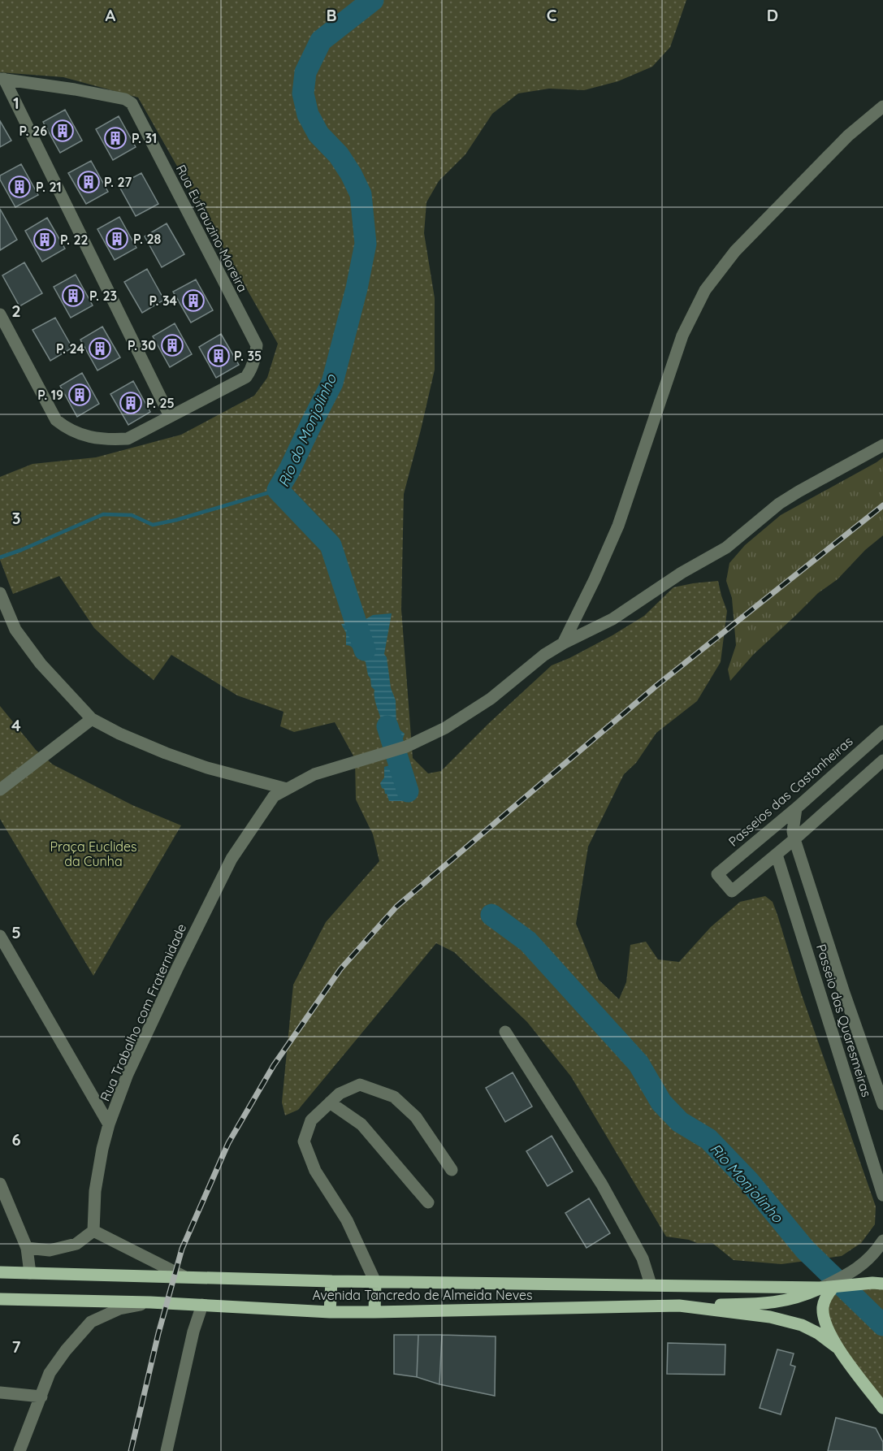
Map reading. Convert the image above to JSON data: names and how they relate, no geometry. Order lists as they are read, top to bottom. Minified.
{"streets":{"main road":["Avenida Tancredo de Almeida Neves"],"street":["Rua Eufrauzino Moreira","Passeios das Castanheiras","Rua Trabalho com Fraternidade","Passeio das Quaresmeiras"]},"crossings":[["Passeios das Castanheiras","Passeio das Quaresmeiras"],["Rua Trabalho com Fraternidade","Avenida Tancredo de Almeida Neves"]],"water":["Rio do Monjolinho","Rio Monjolinho"],"parks":["Praça Euclides da Cunha"],"places":{"building":["P. 26","P. 31","P. 27","P. 21","P. 28","P. 22","P. 23","P. 34","P. 30","P. 24","P. 35","P. 19","P. 25"]},"grid":{"columns":["A","B","C","D"],"rows":["1","2","3","4","5","6","7"]}}
